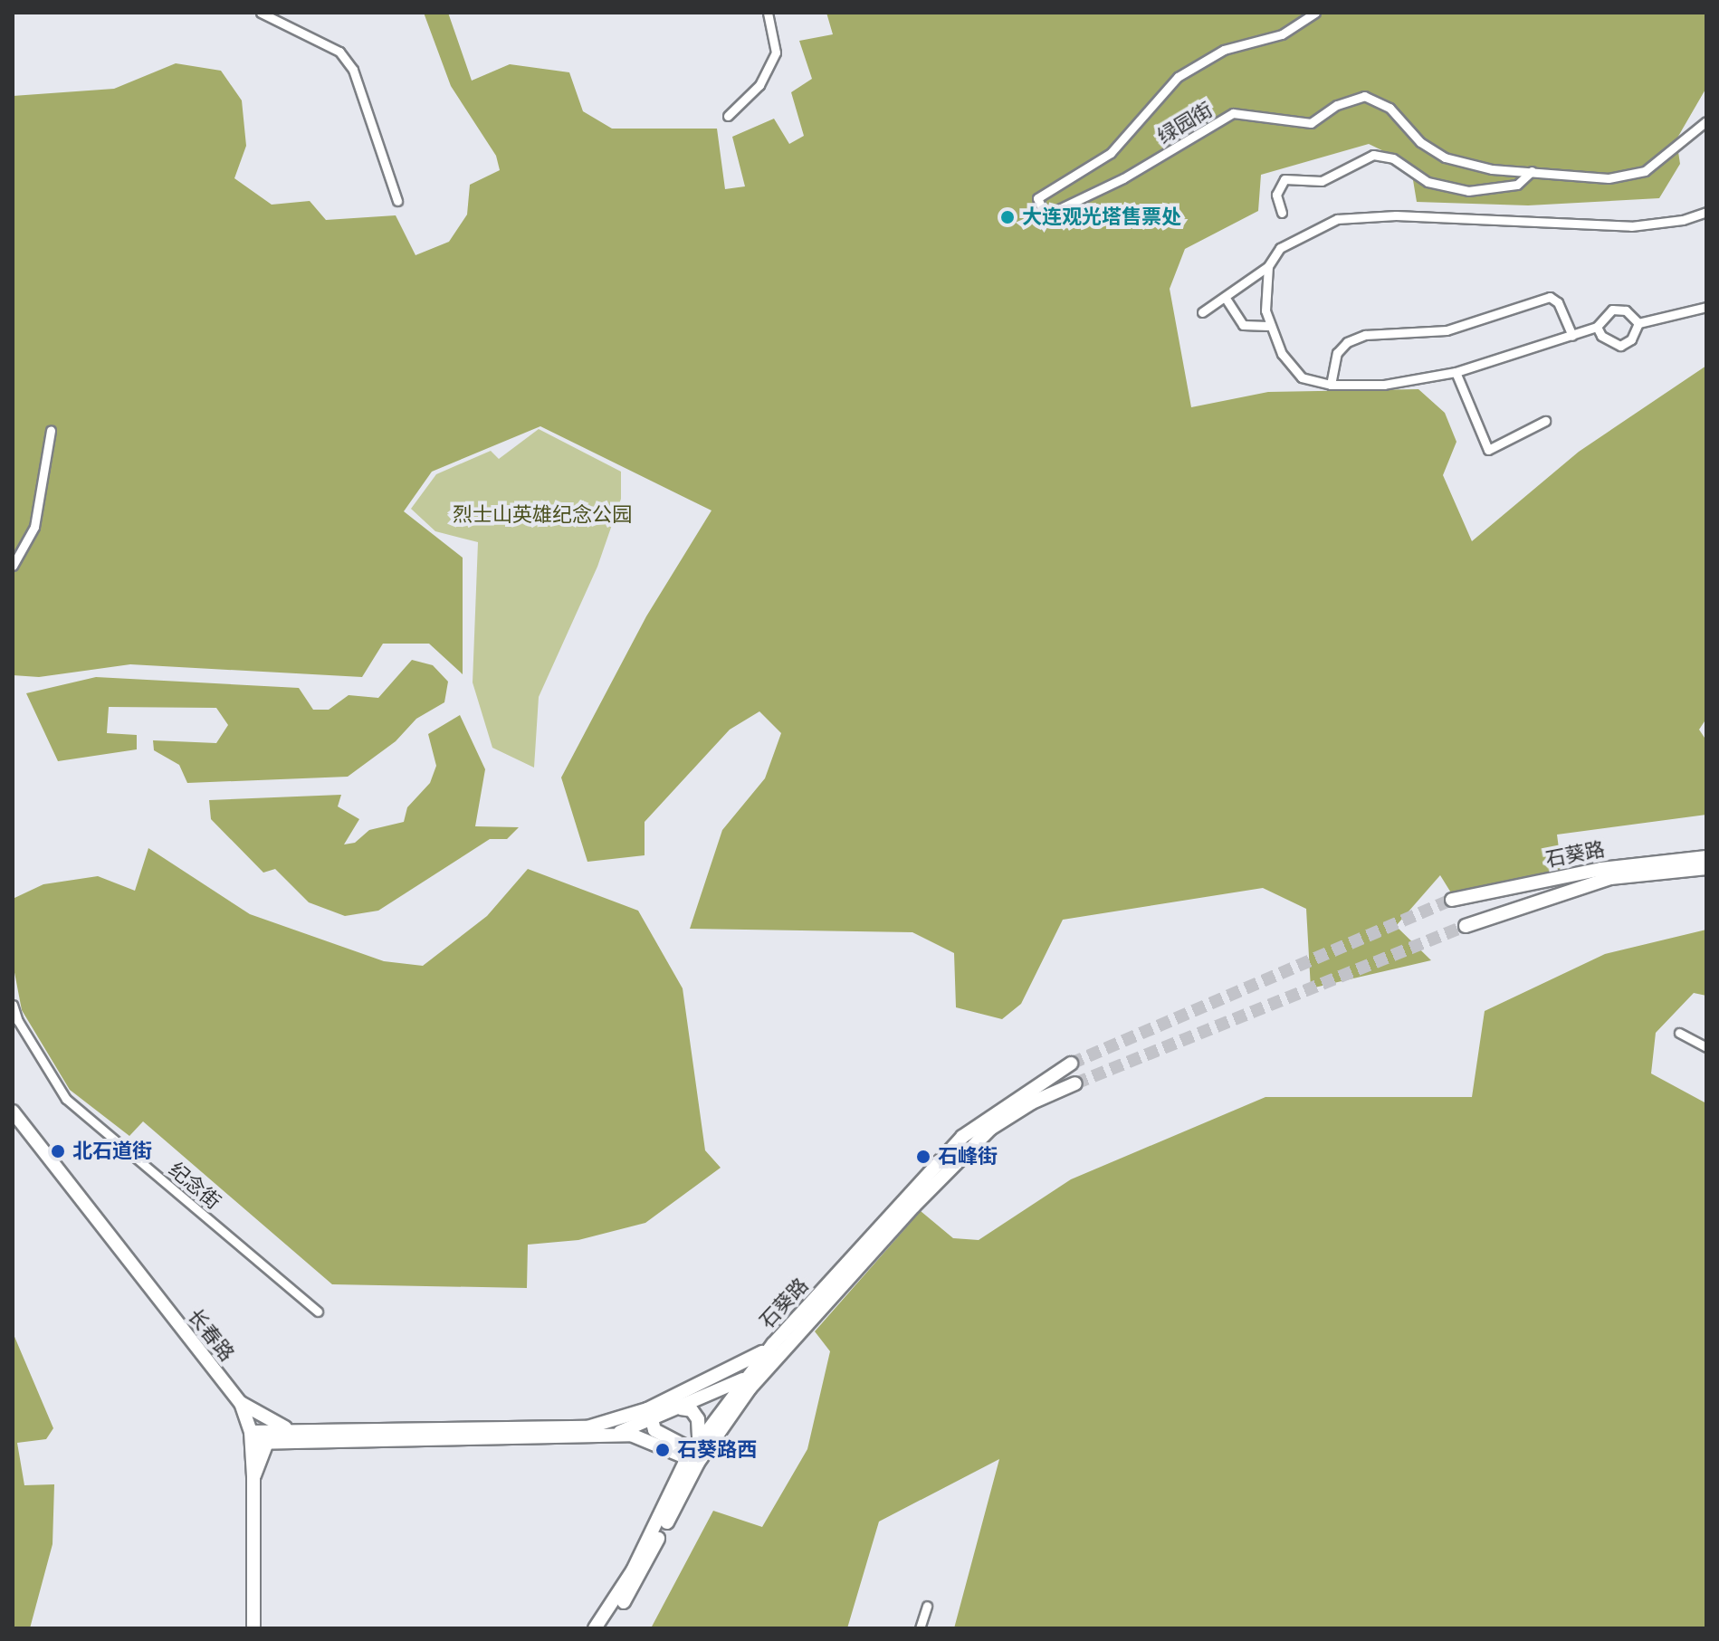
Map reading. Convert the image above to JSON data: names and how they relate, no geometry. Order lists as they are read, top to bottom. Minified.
{"streets":{"main road":["石葵路","长春路"],"street":["绿园街","纪念街"]},"parks":["烈士山英雄纪念公园"],"places":["大连观光塔售票处","北石道街","石峰街","石葵路西"]}
